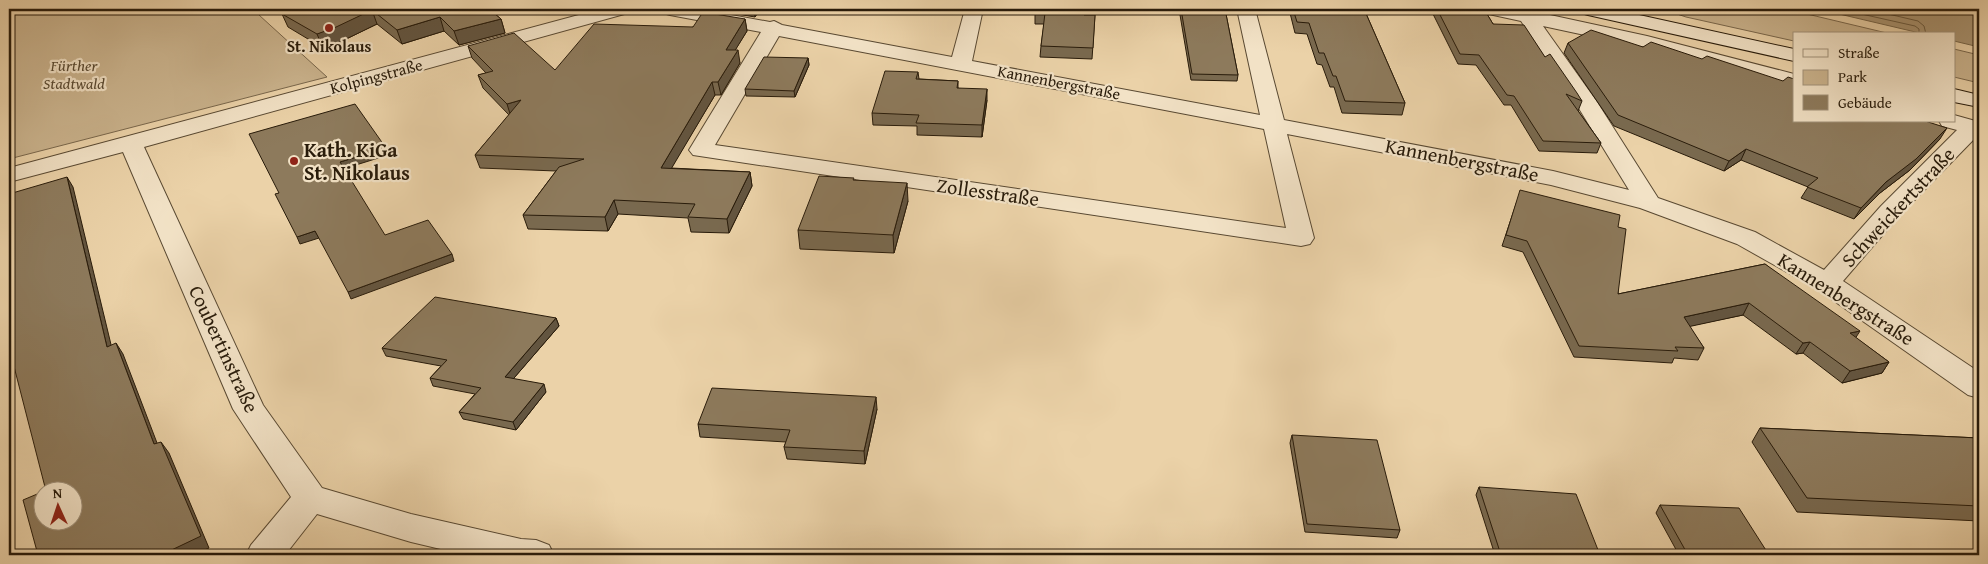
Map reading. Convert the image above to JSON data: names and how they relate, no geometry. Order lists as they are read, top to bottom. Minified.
{"streets":{"street":["Kolpingstraße","Kannenbergstraße","Zollesstraße","Schweickertstraße","Coubertinstraße"]},"crossings":[["Kolpingstraße","Coubertinstraße"],["Kannenbergstraße","Zollesstraße"],["Kannenbergstraße","Schweickertstraße"]],"parks":["Fürther Stadtwald"],"places":["St. Nikolaus","Kath. KiGa St. Nikolaus"],"legend":["Straße","Park","Gebäude"],"north":"top"}
